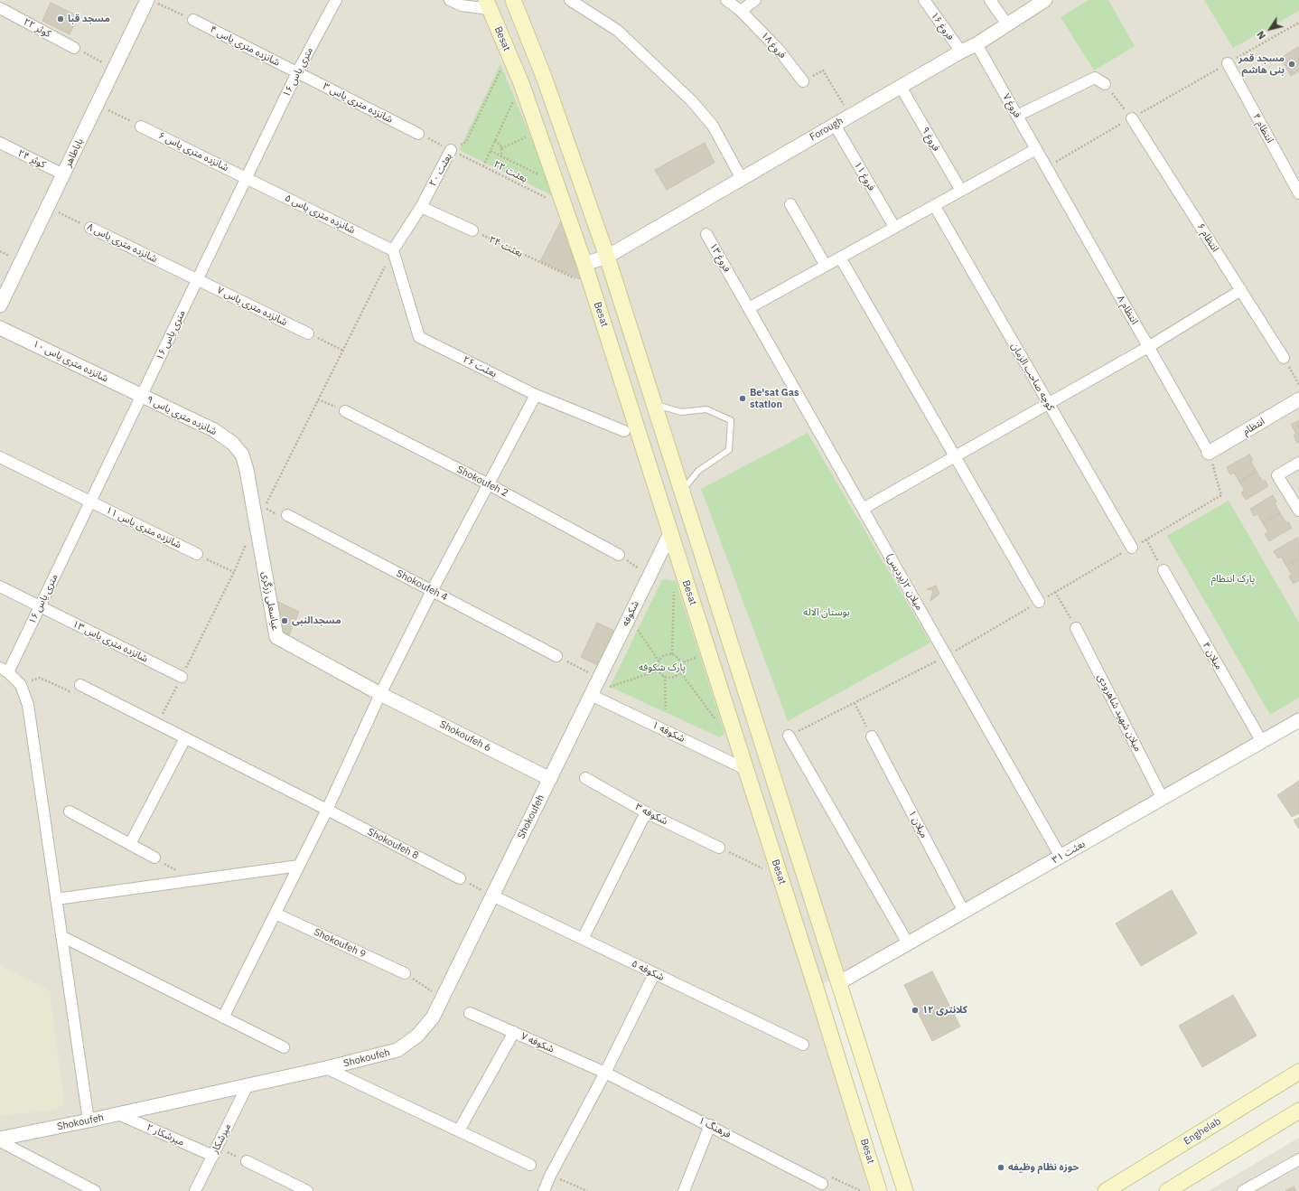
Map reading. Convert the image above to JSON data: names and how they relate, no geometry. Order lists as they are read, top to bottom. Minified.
{"streets":{"main road":["Besat","Enghelab"],"street":["فروغ ۱۶","کوثر ۲۲","فروغ ۱۸","شانزده متری یاس ۴","۱۶ متری یاس","شانزده متری یاس ۳","فروغ ۷","انتظام ۴","Forough","فروغ ۹","شانزده متری یاس ۶","باباطاهر","کوثر ۲۴","بعثت ۲۰","فروغ ۱۱","شانزده متری یاس ۵","انتظام ۶","شانزده متری یاس ۸","فروغ ۱۳","شانزده متری یاس ۷","انتظام ۸","شانزده متری یاس ۱۰","بعثت ۲۶","کوچه صاحب الزمان","شانزده متری یاس ۹","انتظام","Shokoufeh 2","شانزده متری یاس ۱۱","میلان ۲(پردیس)","Shokoufeh 4","عباسعلی زرگری","شکوفه","شانزده متری یاس ۱۳","میلان ۴","میلان شهید شاهرودی","شکوفه ۱","Shokoufeh 6","شکوفه ۳","Shokoufeh","میلان ۱","Shokoufeh 8","بعثت ۳۱","Shokoufeh 9","شکوفه ۵","شکوفه ۷","فرهنگ ۱","میرشکار ۲","میرشکار"],"path":["بعثت ۲۲","بعثت ۲۴"]},"crossings":[["فروغ ۱۶","Forough"],["Besat","Forough"],["Besat","بعثت ۲۰"],["Besat","بعثت ۲۲"],["Besat","بعثت ۲۴"],["Besat","شکوفه"],["Besat","شکوفه ۱"],["شانزده متری یاس ۴","۱۶ متری یاس"],["شانزده متری یاس ۴","شانزده متری یاس ۳"],["۱۶ متری یاس","شانزده متری یاس ۳"],["۱۶ متری یاس","شانزده متری یاس ۶"],["۱۶ متری یاس","شانزده متری یاس ۵"],["۱۶ متری یاس","شانزده متری یاس ۸"],["۱۶ متری یاس","شانزده متری یاس ۷"],["۱۶ متری یاس","شانزده متری یاس ۱۰"],["۱۶ متری یاس","شانزده متری یاس ۹"],["۱۶ متری یاس","شانزده متری یاس ۱۱"],["۱۶ متری یاس","شانزده متری یاس ۱۳"],["شانزده متری یاس ۳","بعثت ۲۲"],["فروغ ۷","Forough"],["فروغ ۷","انتظام ۸"],["Forough","فروغ ۹"],["Forough","فروغ ۱۱"],["شانزده متری یاس ۶","شانزده متری یاس ۵"],["باباطاهر","کوثر ۲۴"],["باباطاهر","شانزده متری یاس ۸"],["بعثت ۲۰","بعثت ۲۲"],["بعثت ۲۰","شانزده متری یاس ۵"],["بعثت ۲۰","بعثت ۲۶"],["شانزده متری یاس ۵","بعثت ۲۶"],["شانزده متری یاس ۸","شانزده متری یاس ۷"],["فروغ ۱۳","میلان ۲(پردیس)"],["انتظام ۸","انتظام"],["شانزده متری یاس ۱۰","شانزده متری یاس ۹"],["شانزده متری یاس ۹","عباسعلی زرگری"],["میلان ۲(پردیس)","بعثت ۳۱"],["عباسعلی زرگری","Shokoufeh 6"],["شکوفه","شکوفه ۱"],["شکوفه","Shokoufeh"],["میلان ۴","بعثت ۳۱"],["میلان شهید شاهرودی","بعثت ۳۱"],["شکوفه ۱","Shokoufeh"],["Shokoufeh 6","Shokoufeh"],["Shokoufeh","شکوفه ۵"],["Shokoufeh","میرشکار ۲"],["Shokoufeh","میرشکار"],["میلان ۱","بعثت ۳۱"],["شکوفه ۷","فرهنگ ۱"],["میرشکار ۲","میرشکار"]],"parks":["پارک انتظام","بوستان آلاله","پارک شکوفه"],"places":["مسجد قبا","مسجد قمر بنی هاشم","Be'sat Gas station","مسجدالنبی","کلانتری ۱۲","حوزه نظام وظیفه"],"north":"bottom left"}
